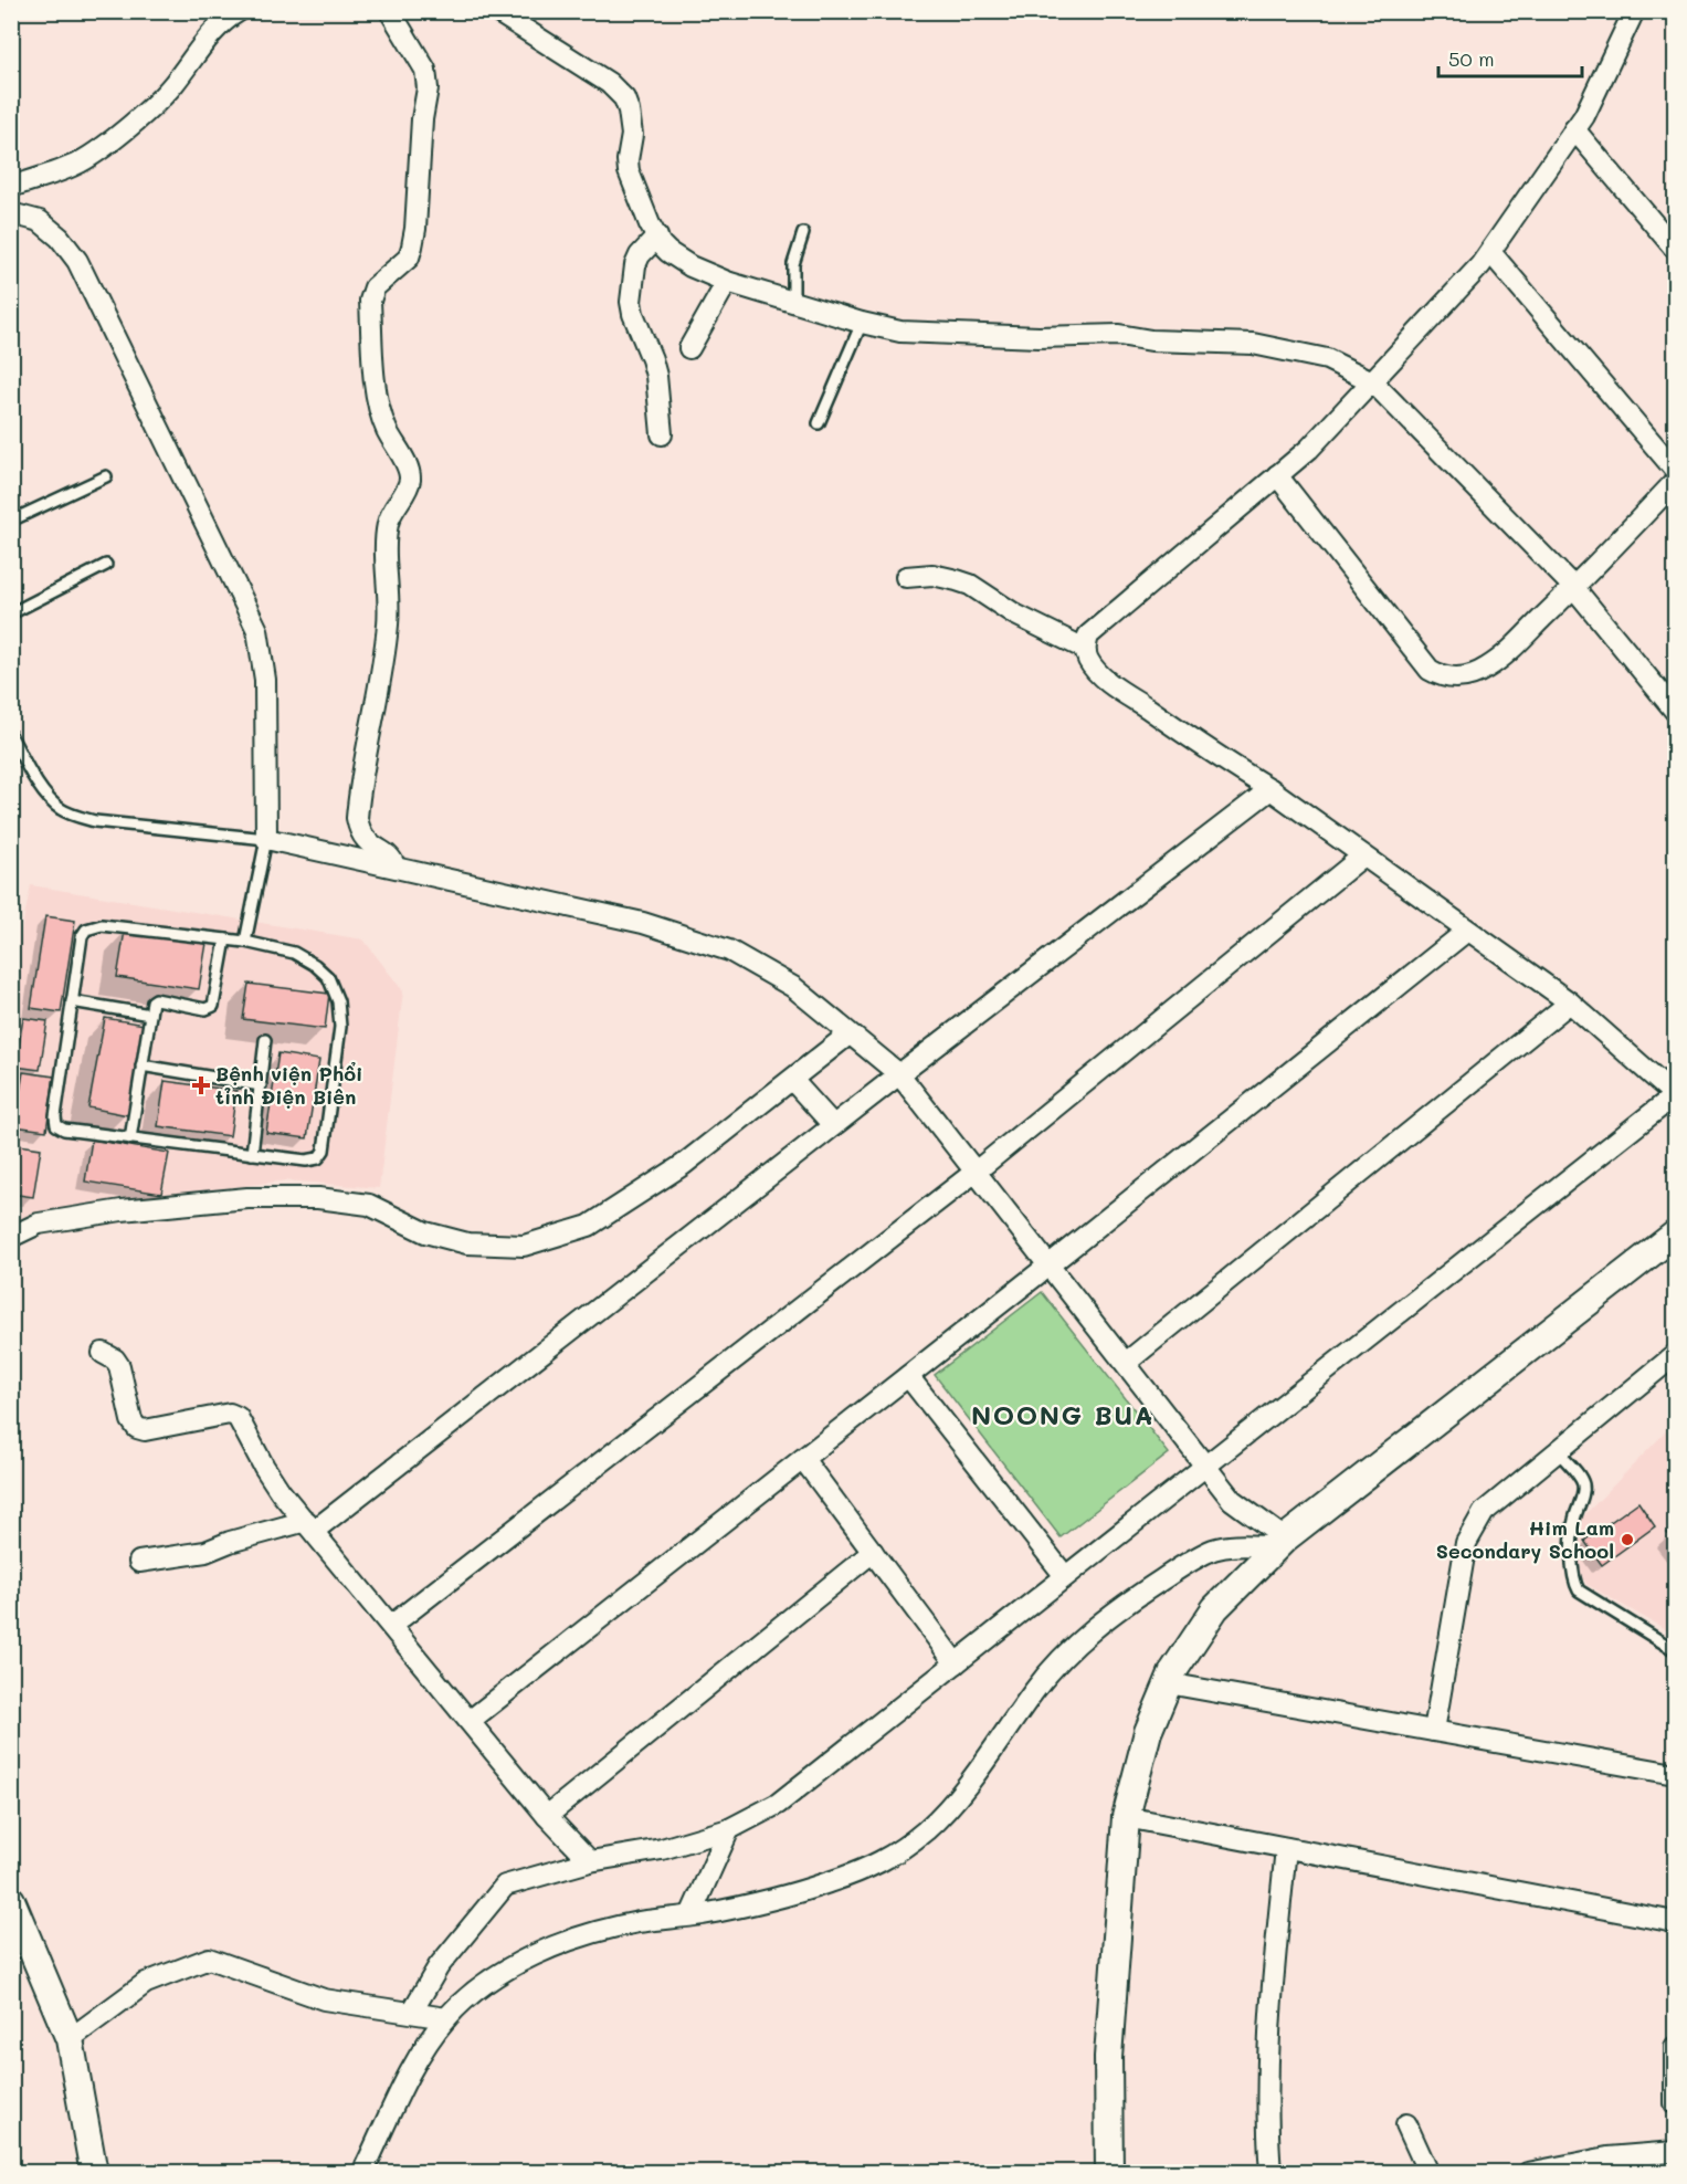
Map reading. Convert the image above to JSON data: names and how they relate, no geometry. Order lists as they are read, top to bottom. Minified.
{"districts":["NOONG BUA"],"places":{"health":["Bệnh viện Phổi tỉnh Điện Biên"],"other":["Him Lam Secondary School"]},"scale_bar":"50 m"}
